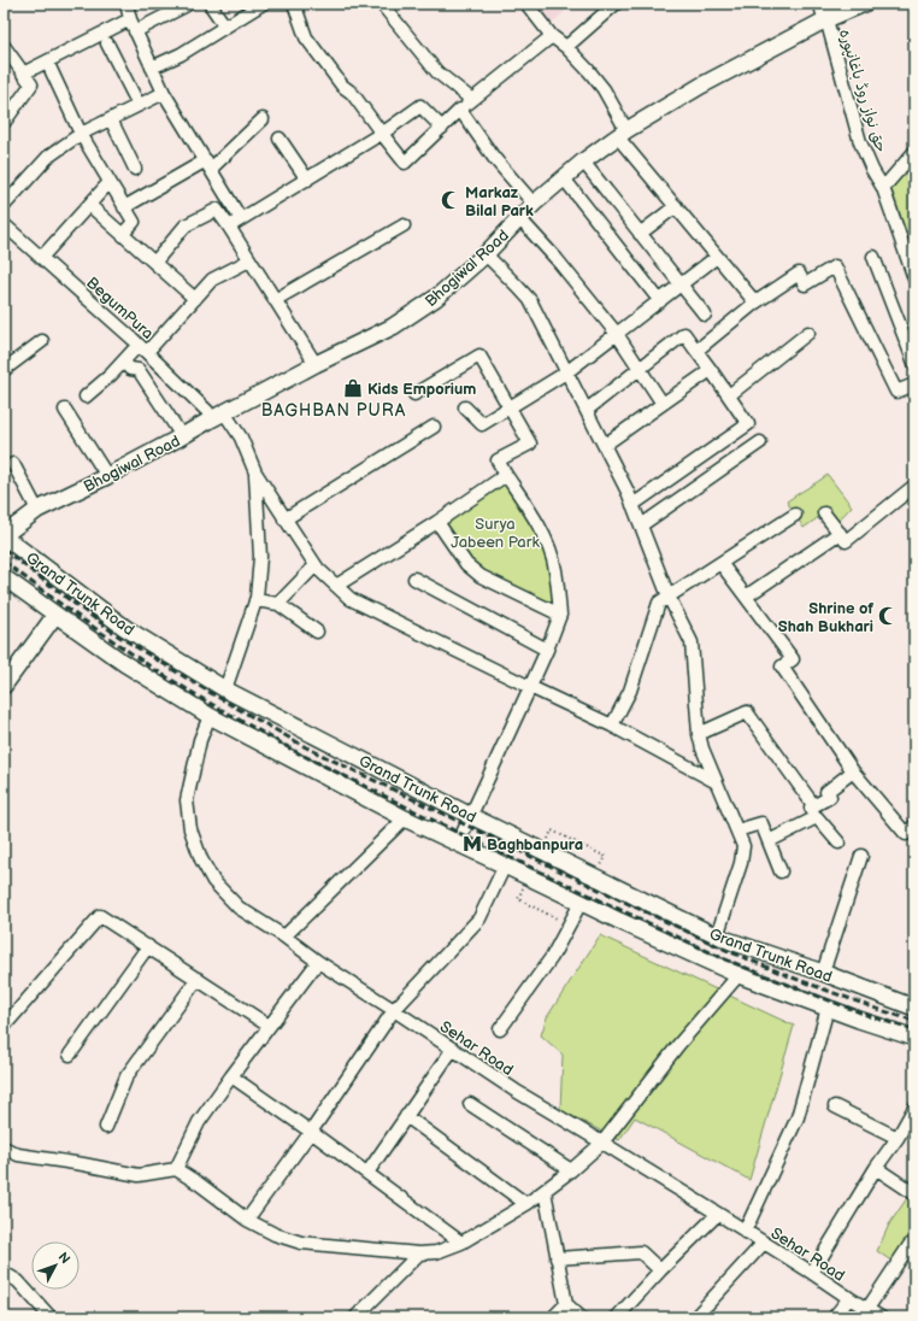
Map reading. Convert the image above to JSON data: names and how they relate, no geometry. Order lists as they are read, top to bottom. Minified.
{"streets":{"main road":["Bhogiwal Road","Grand Trunk Road"],"street":["حق نواز روڈ باغانپورہ","BegumPura","Sehar Road"]},"crossings":[["حق نواز روڈ باغانپورہ","Bhogiwal Road"],["Bhogiwal Road","BegumPura"],["Bhogiwal Road","Grand Trunk Road"],["Grand Trunk Road","Sehar Road"]],"districts":["BAGHBAN PURA"],"parks":["Surya Jabeen Park"],"places":{"mosque":["Markaz Bilal Park","Shrine of Shah Bukhari"],"shop":["Kids Emporium"],"metro station":["Baghbanpura"]},"north":"top right"}
